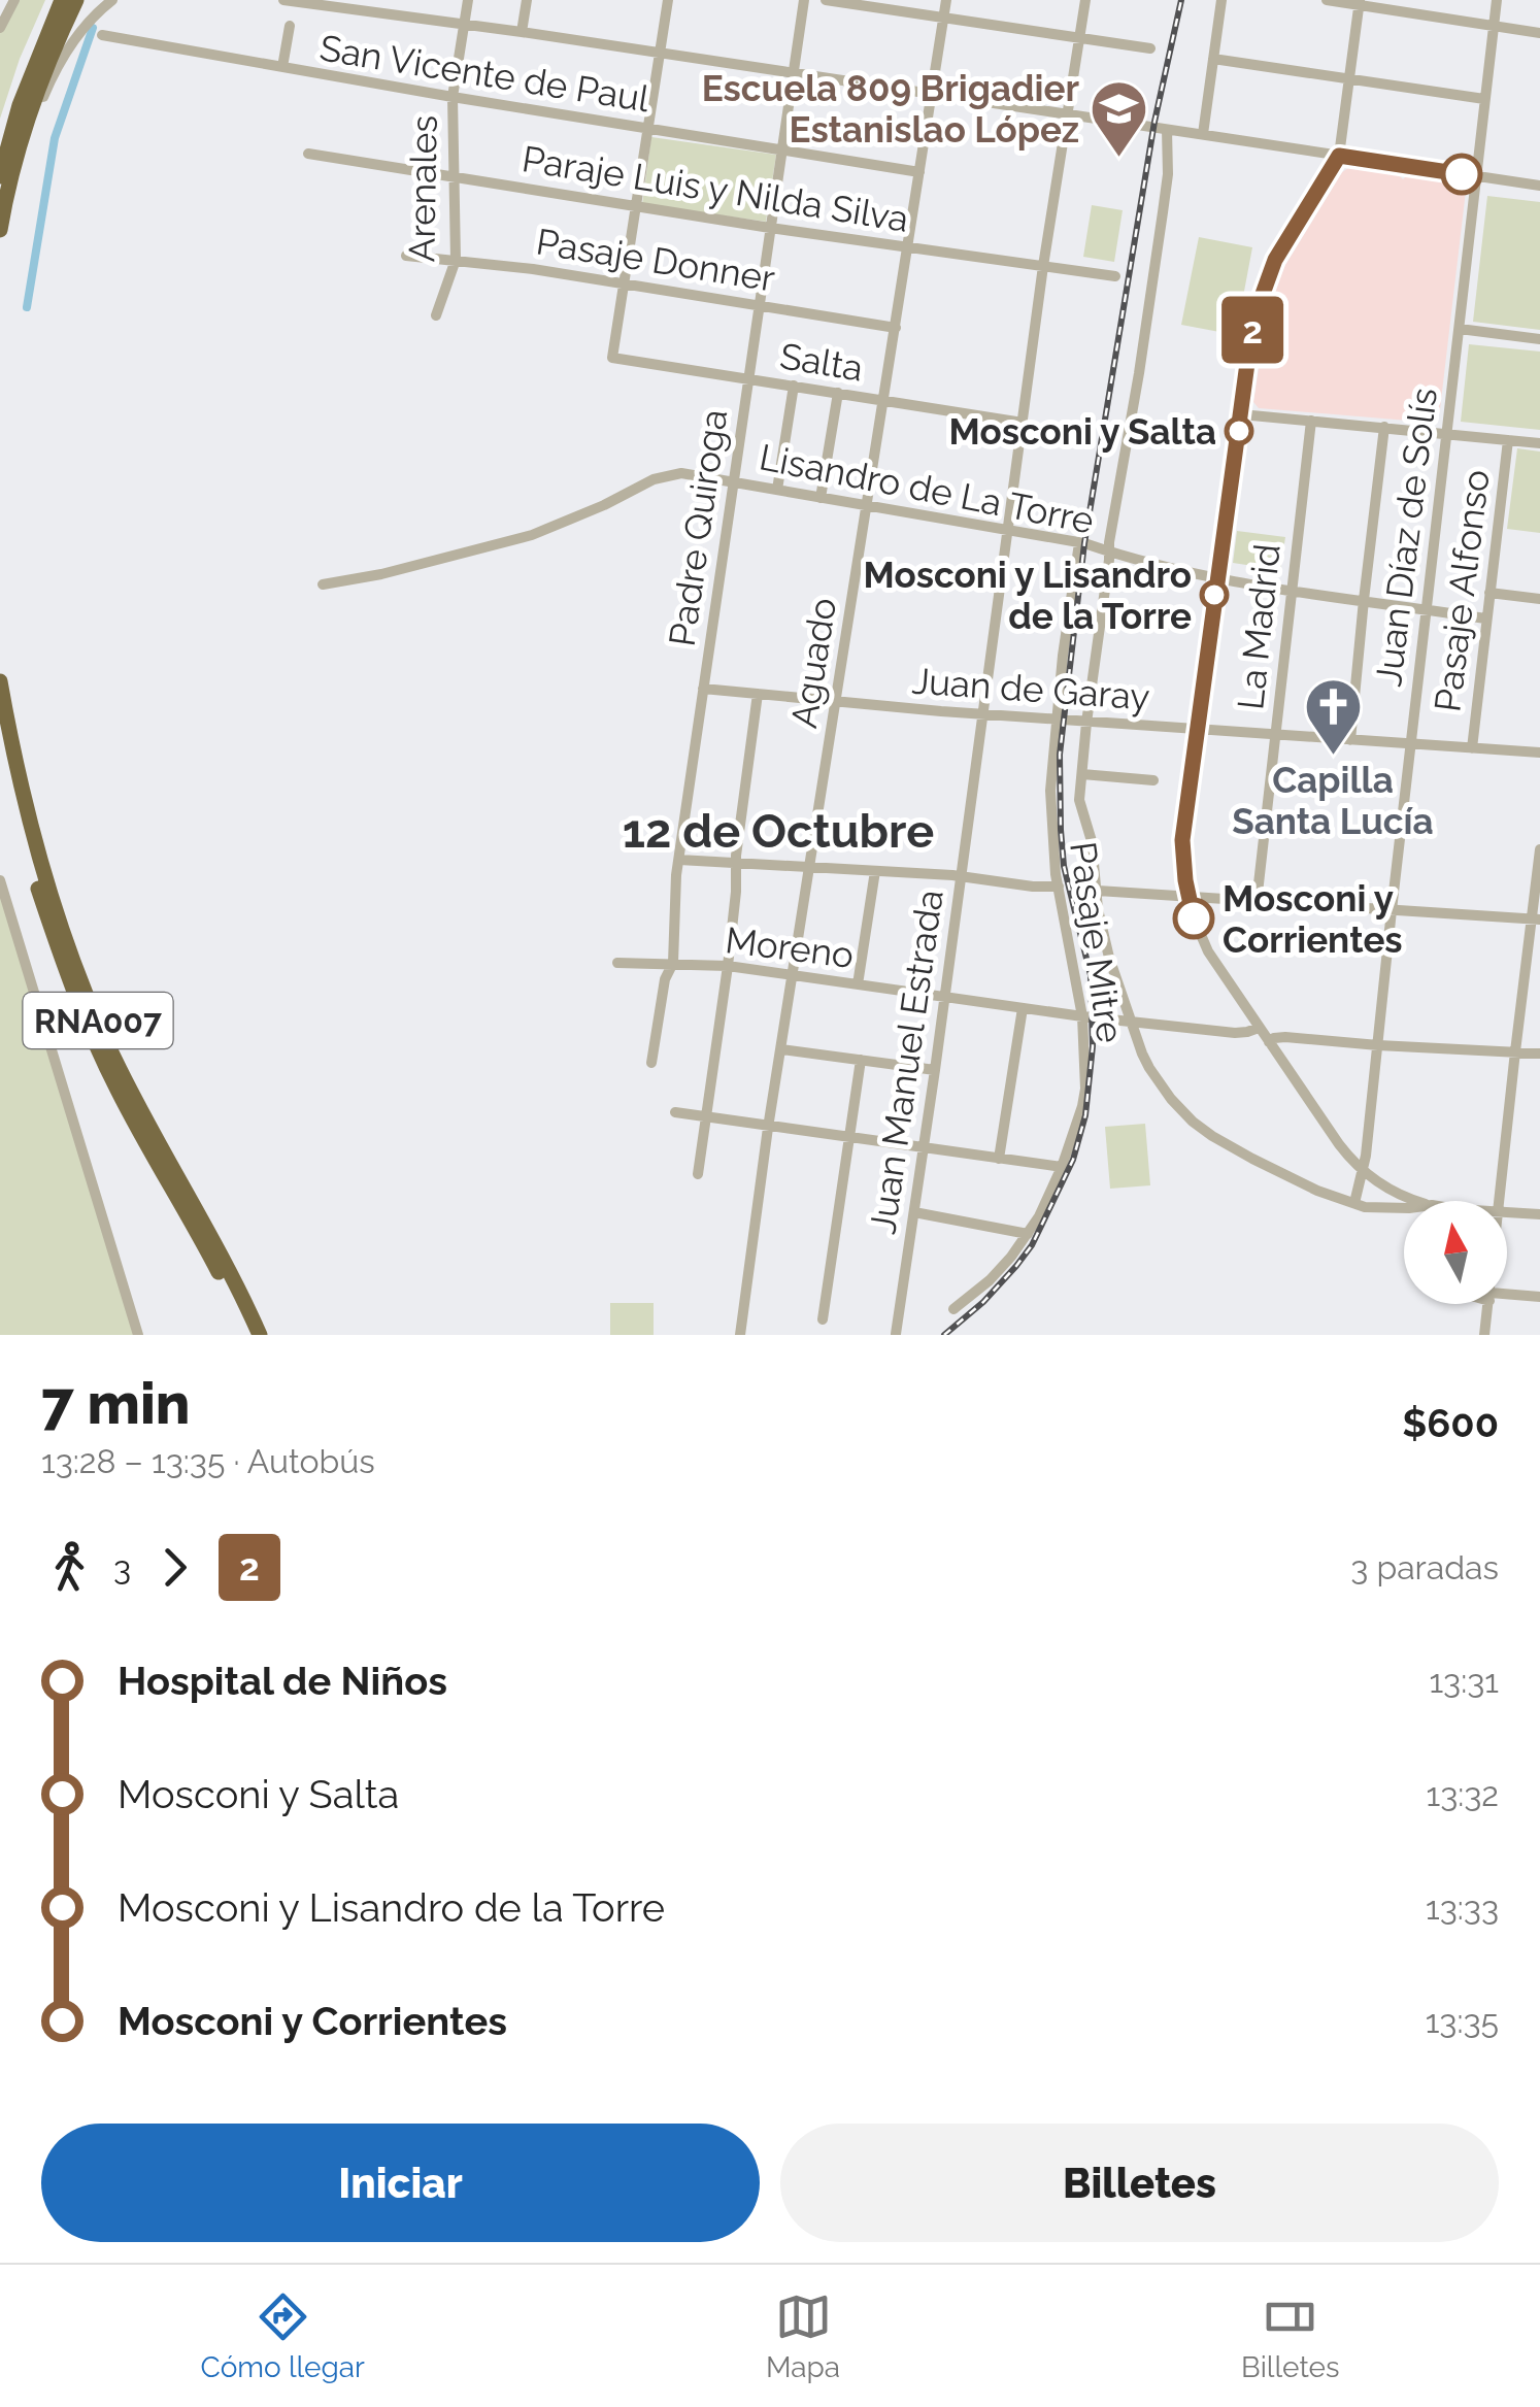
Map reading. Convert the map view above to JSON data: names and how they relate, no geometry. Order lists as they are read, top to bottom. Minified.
{"streets":{"highway":["RNA007"],"street":["San Vicente de Paul","Arenales","Paraje Luis y Nilda Silva","Pasaje Donner","Salta","Lisandro de La Torre","Padre Quiroga","Juan Díaz de Solís","Pasaje Alfonso","La Madrid","Aguado","Juan de Garay","Pasaje Mitre","Moreno","Juan Manuel Estrada"]},"crossings":[["San Vicente de Paul","Arenales"],["San Vicente de Paul","Padre Quiroga"],["San Vicente de Paul","Aguado"],["Arenales","Paraje Luis y Nilda Silva"],["Arenales","Pasaje Donner"],["Paraje Luis y Nilda Silva","Padre Quiroga"],["Paraje Luis y Nilda Silva","Aguado"],["Paraje Luis y Nilda Silva","Juan Manuel Estrada"],["Pasaje Donner","Salta"],["Pasaje Donner","Padre Quiroga"],["Pasaje Donner","Aguado"],["Salta","Padre Quiroga"],["Salta","Aguado"],["Salta","Juan Manuel Estrada"],["Lisandro de La Torre","Padre Quiroga"],["Lisandro de La Torre","Juan Díaz de Solís"],["Lisandro de La Torre","Pasaje Alfonso"],["Lisandro de La Torre","La Madrid"],["Lisandro de La Torre","Aguado"],["Lisandro de La Torre","Pasaje Mitre"],["Lisandro de La Torre","Juan Manuel Estrada"],["Padre Quiroga","Juan de Garay"],["Padre Quiroga","Moreno"],["Juan Díaz de Solís","Juan de Garay"],["Pasaje Alfonso","Juan de Garay"],["La Madrid","Juan de Garay"],["Aguado","Juan de Garay"],["Aguado","Moreno"],["Juan de Garay","Pasaje Mitre"],["Juan de Garay","Juan Manuel Estrada"],["Pasaje Mitre","Moreno"],["Moreno","Juan Manuel Estrada"]],"districts":["12 de Octubre"],"places":{"school or university":["Escuela 809 Brigadier Estanislao López"],"other":["Mosconi y Salta","Mosconi y Lisandro de la Torre","Mosconi y Corrientes"],"church":["Capilla Santa Lucía"]},"lines":["bus line 2"],"north":"top","page":{"on_map":"2","heading":["7 min","13:28 – 13:35 · Autobús","$600"],"legs":["3","2","3 paradas"],"list":[{"name":"Hospital de Niños","value":"13:31"},{"name":"Mosconi y Salta","value":"13:32"},{"name":"Mosconi y Lisandro de la Torre","value":"13:33"},{"name":"Mosconi y Corrientes","value":"13:35"}],"buttons":["Iniciar","Billetes"],"tabs":["Cómo llegar","Mapa","Billetes"]}}
